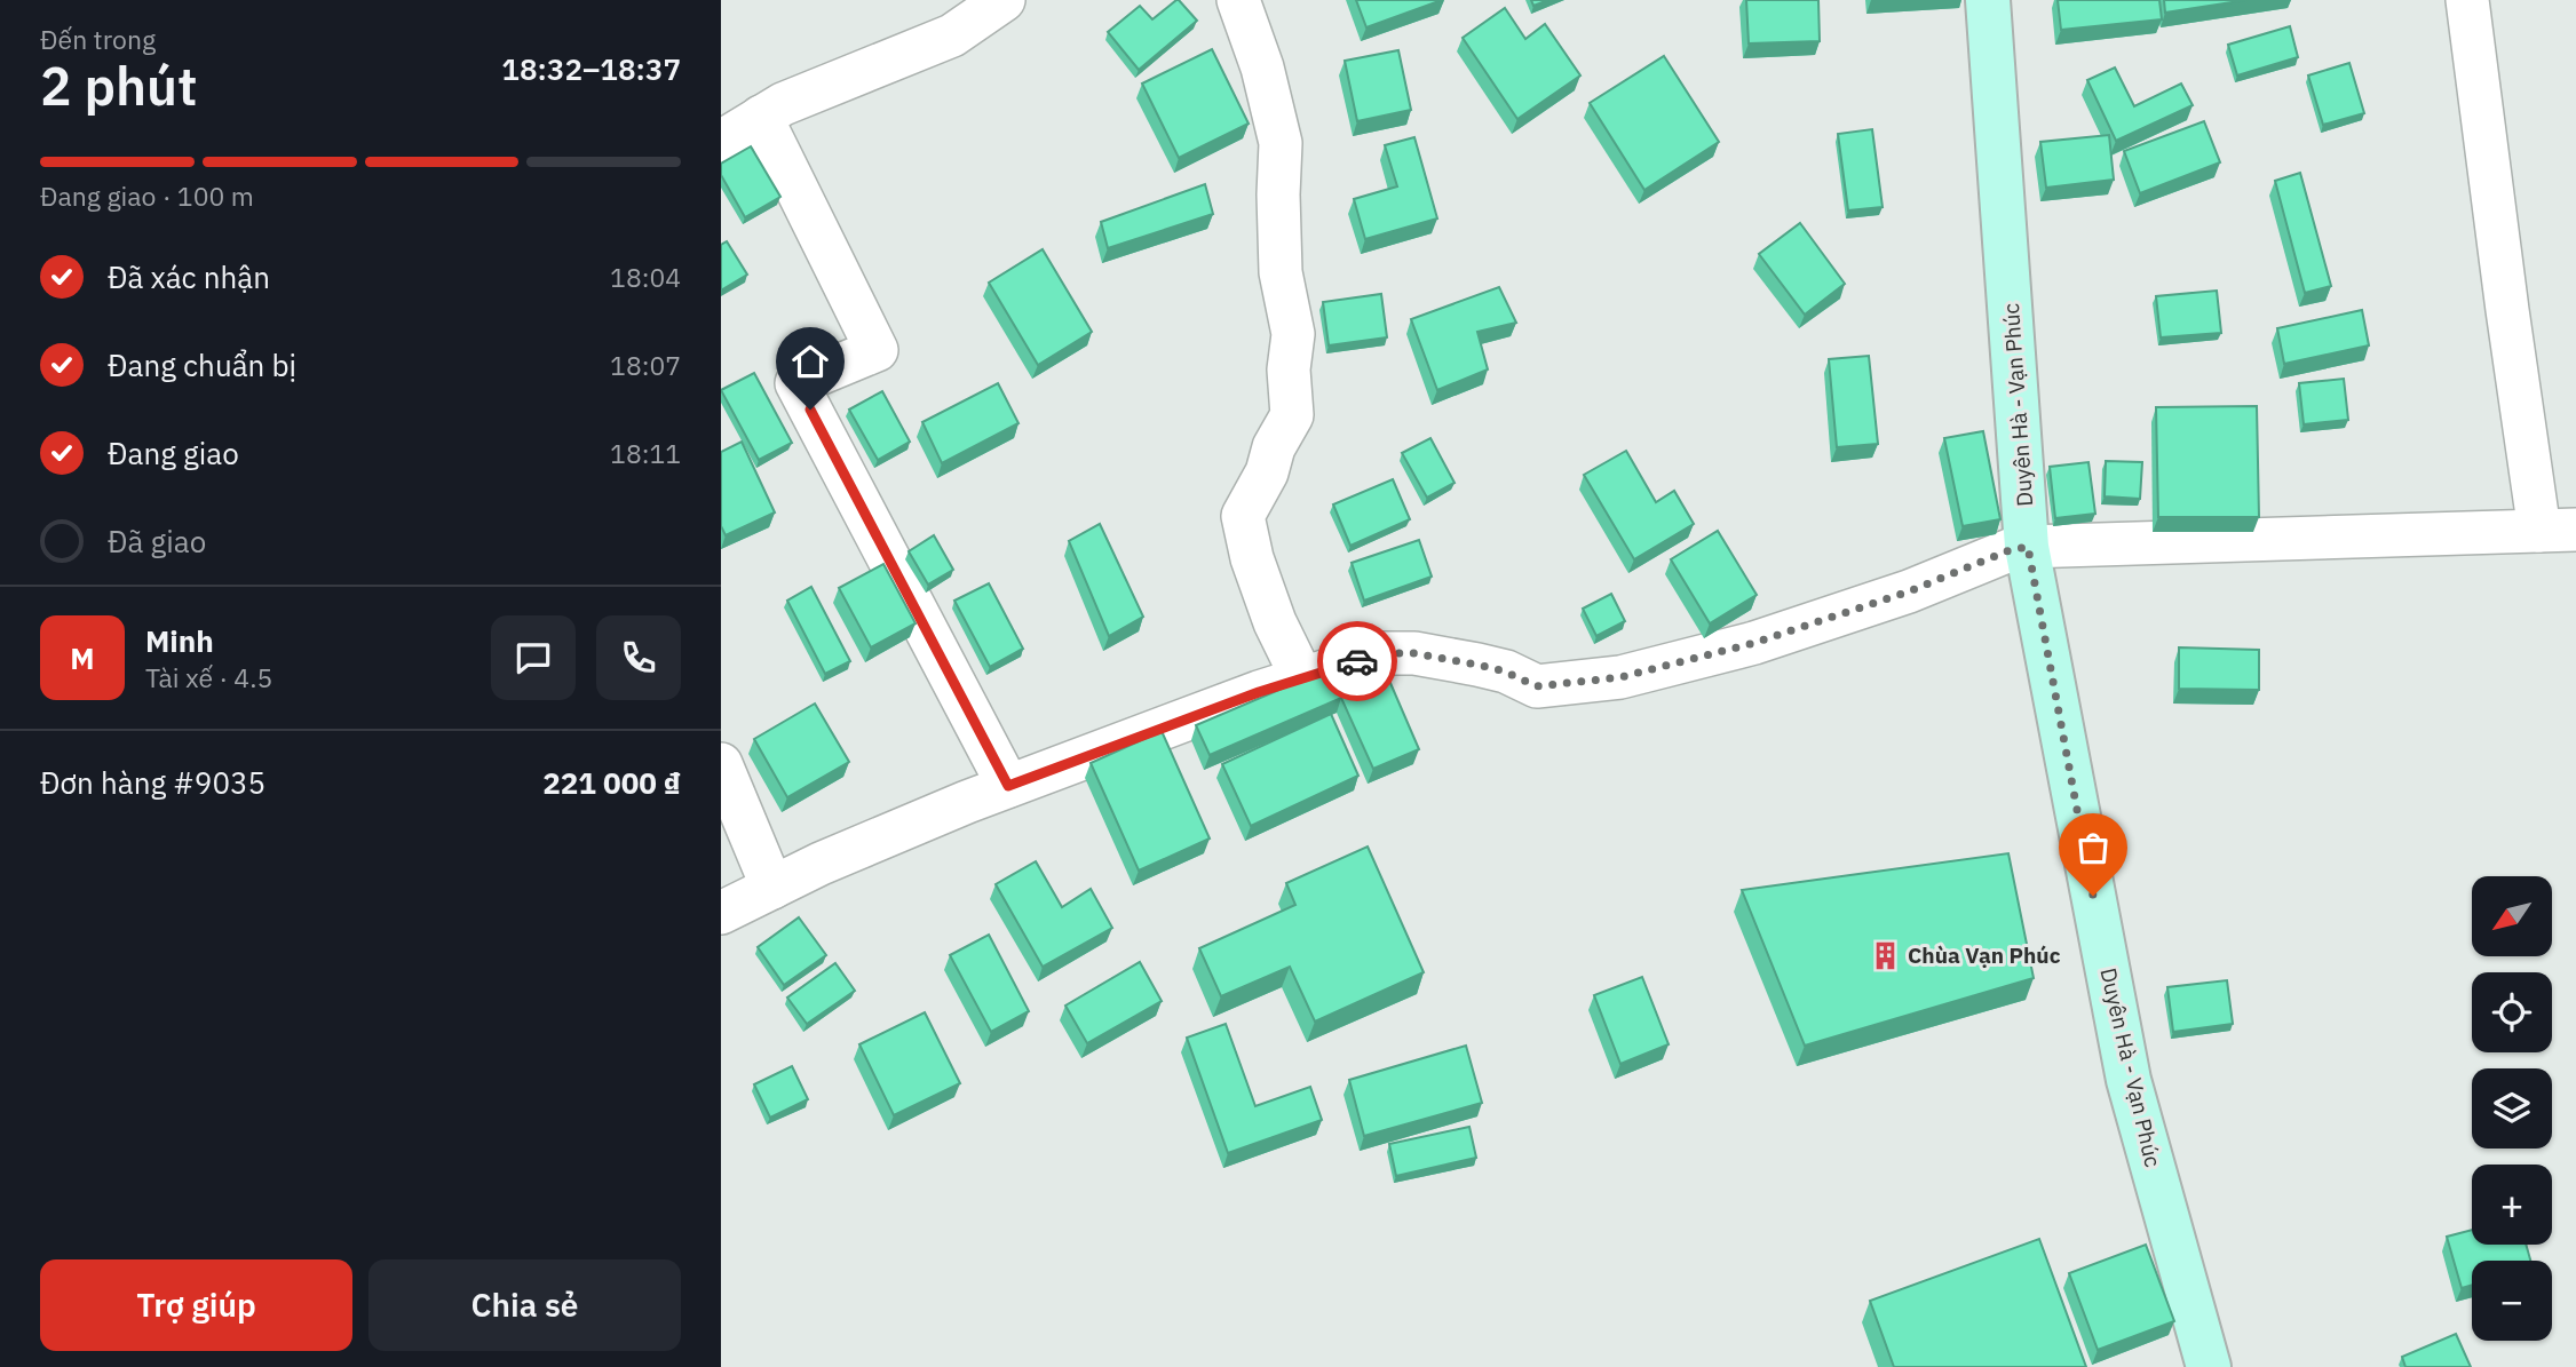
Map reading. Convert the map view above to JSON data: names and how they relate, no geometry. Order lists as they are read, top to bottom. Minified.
{"streets":{"street":["Duyên Hà - Vạn Phúc"]},"places":{"building":["Chùa Vạn Phúc"]},"north":"bottom left","page":{"heading":["2 phút","Đến trong","18:32–18:37"],"panel":["Minh","Tài xế · 4.5","Đơn hàng #9035","221 000 ₫"],"bar":"Đang giao · 100 m","list":[["Đã xác nhận","18:04"],["Đang chuẩn bị","18:07"],["Đang giao","18:11"],"Đã giao"],"round":"M","map_buttons":["+","−"],"buttons":["Trợ giúp","Chia sẻ"]}}
